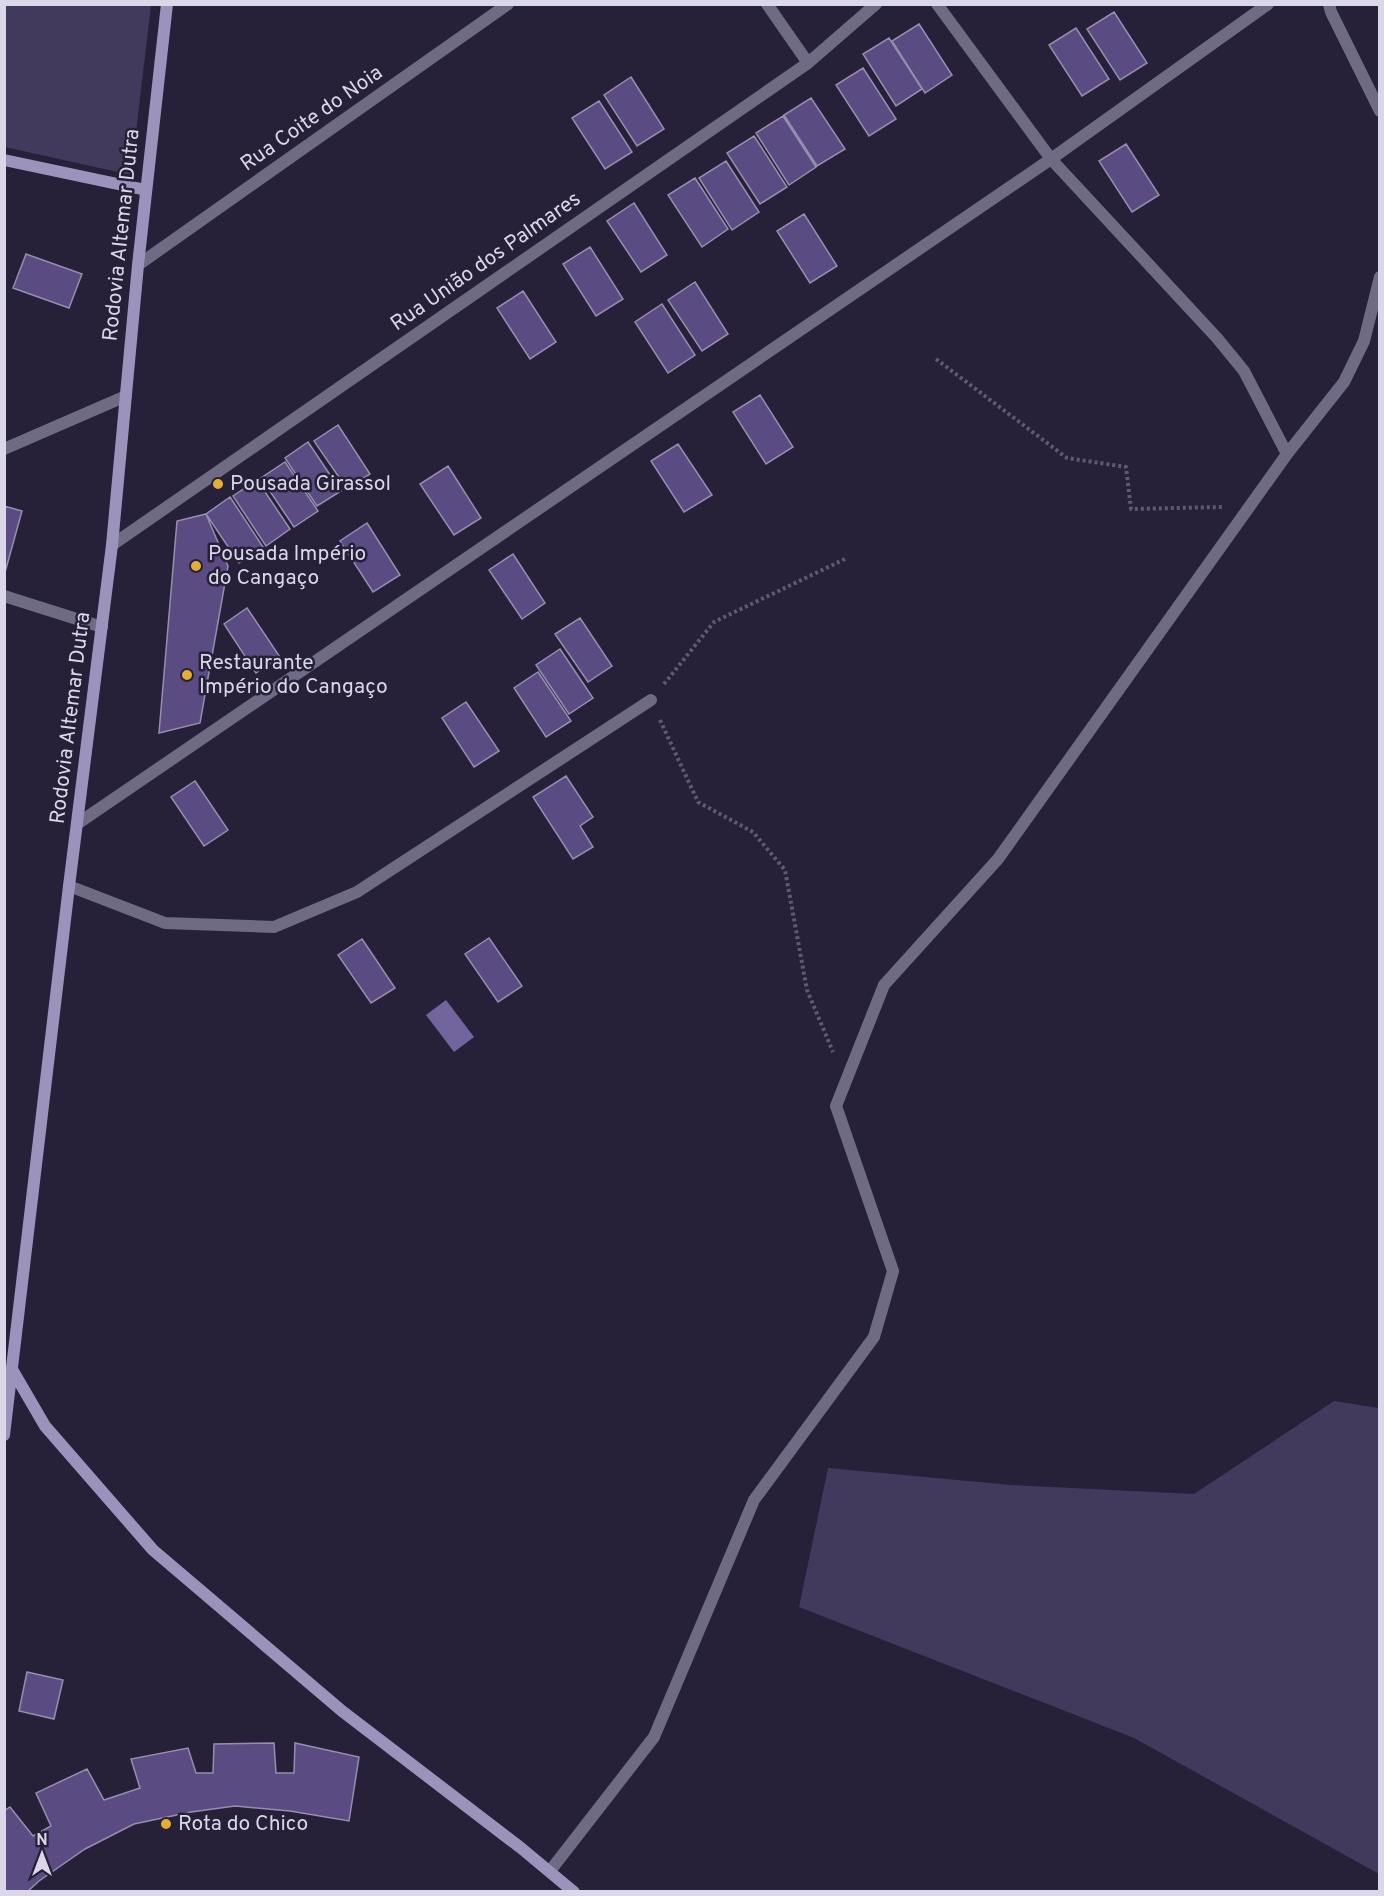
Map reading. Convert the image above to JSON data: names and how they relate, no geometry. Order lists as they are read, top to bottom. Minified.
{"streets":{"street":["Rua Coite do Noia","Rodovia Altemar Dutra","Rua União dos Palmares"]},"crossings":[["Rua Coite do Noia","Rodovia Altemar Dutra"],["Rodovia Altemar Dutra","Rua União dos Palmares"]],"places":["Pousada Girassol","Pousada Império do Cangaço","Restaurante Império do Cangaço","Rota do Chico"],"north":"top"}
